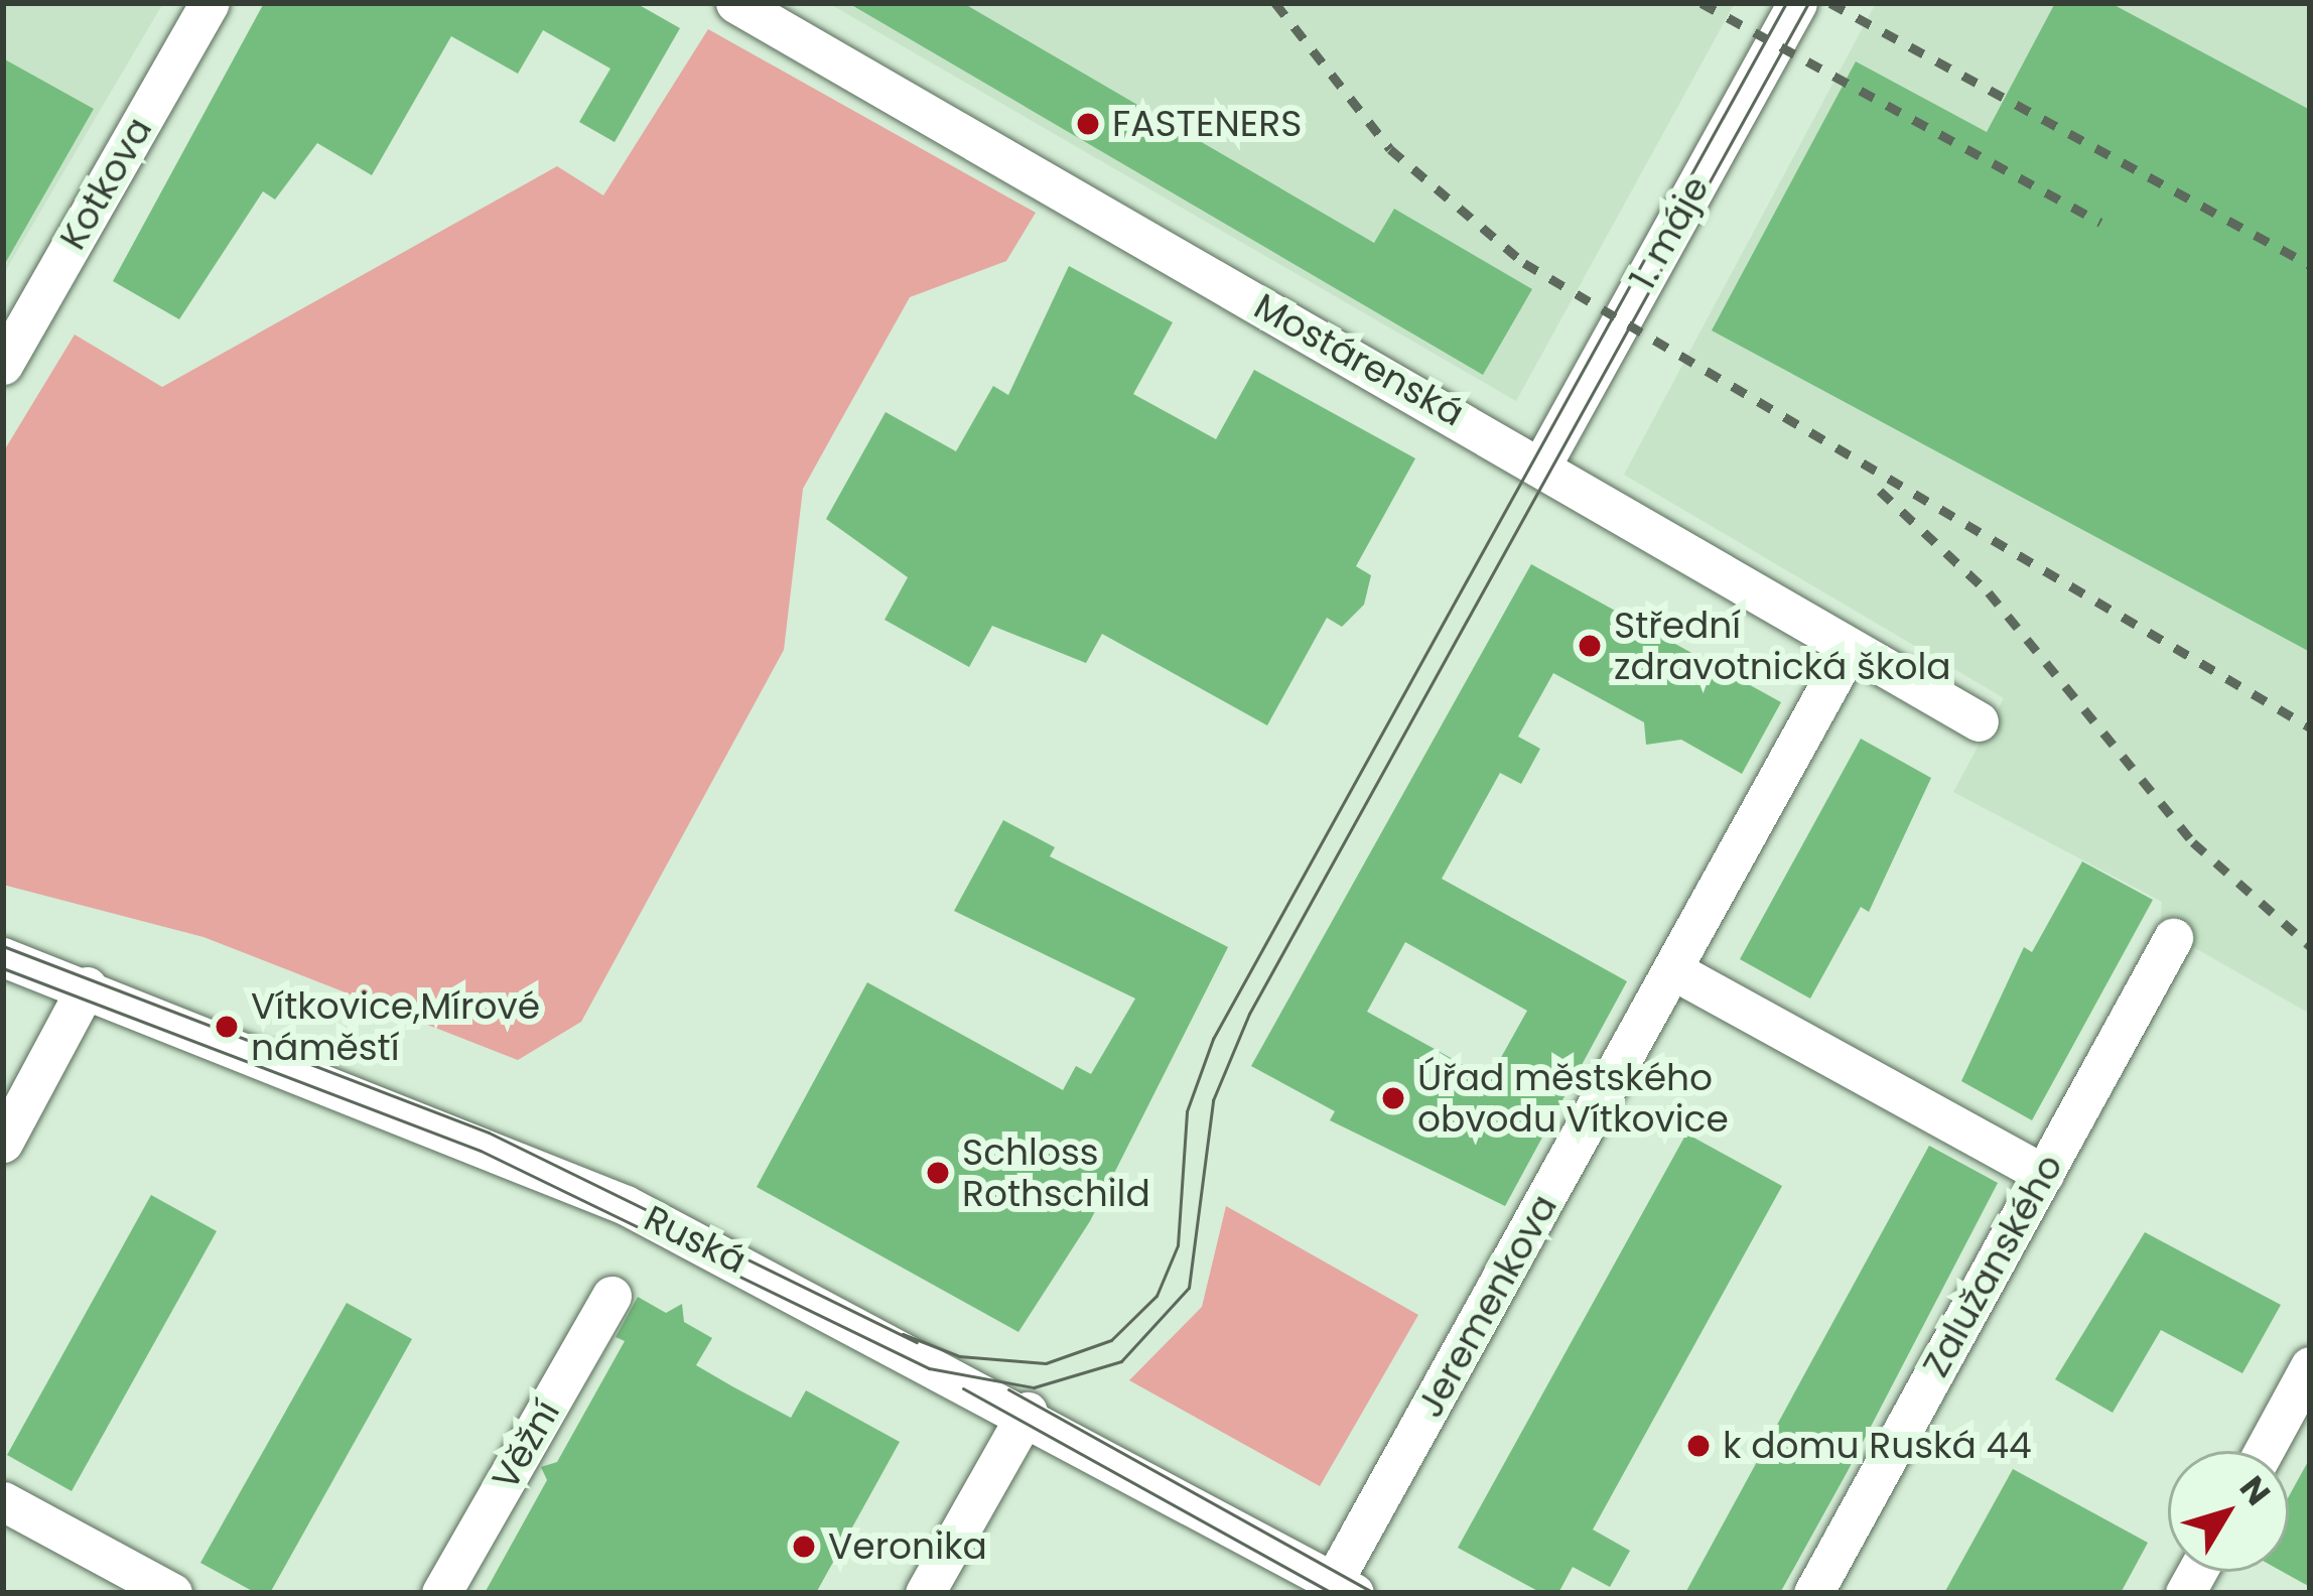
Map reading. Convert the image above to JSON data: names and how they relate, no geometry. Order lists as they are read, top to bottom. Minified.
{"streets":{"street":["Kotkova","1. máje","Mostárenská","Ruská","Zalužanského","Jeremenkova","Věžní"]},"crossings":[["1. máje","Mostárenská"],["Mostárenská","Jeremenkova"],["Ruská","Jeremenkova"]],"places":["FASTENERS","Střední zdravotnická škola","Vítkovice,Mírové náměstí","Úřad městského obvodu Vítkovice","Schloss Rothschild","k domu Ruská 44","Veronika"],"north":"top right"}
